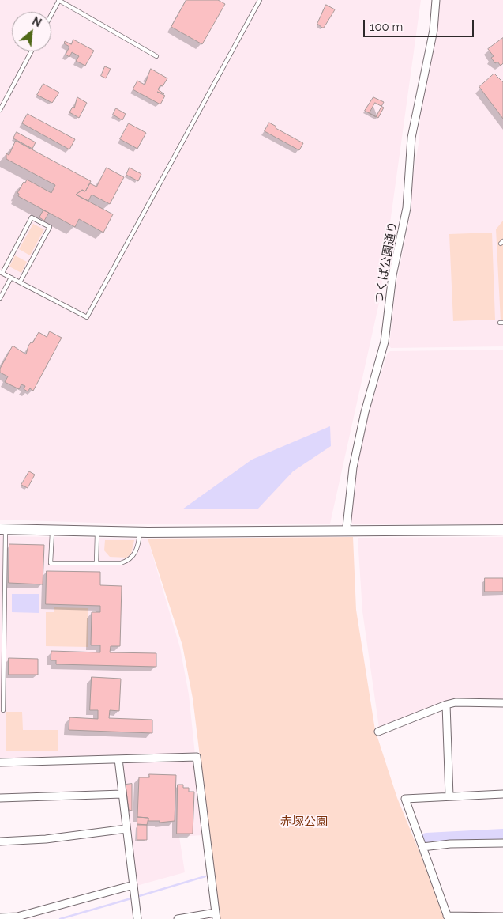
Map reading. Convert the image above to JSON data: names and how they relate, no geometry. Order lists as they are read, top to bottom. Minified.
{"streets":{"street":["つくば公園通り"]},"parks":["赤塚公園"],"scale_bar":"100 m","north":"top right"}
